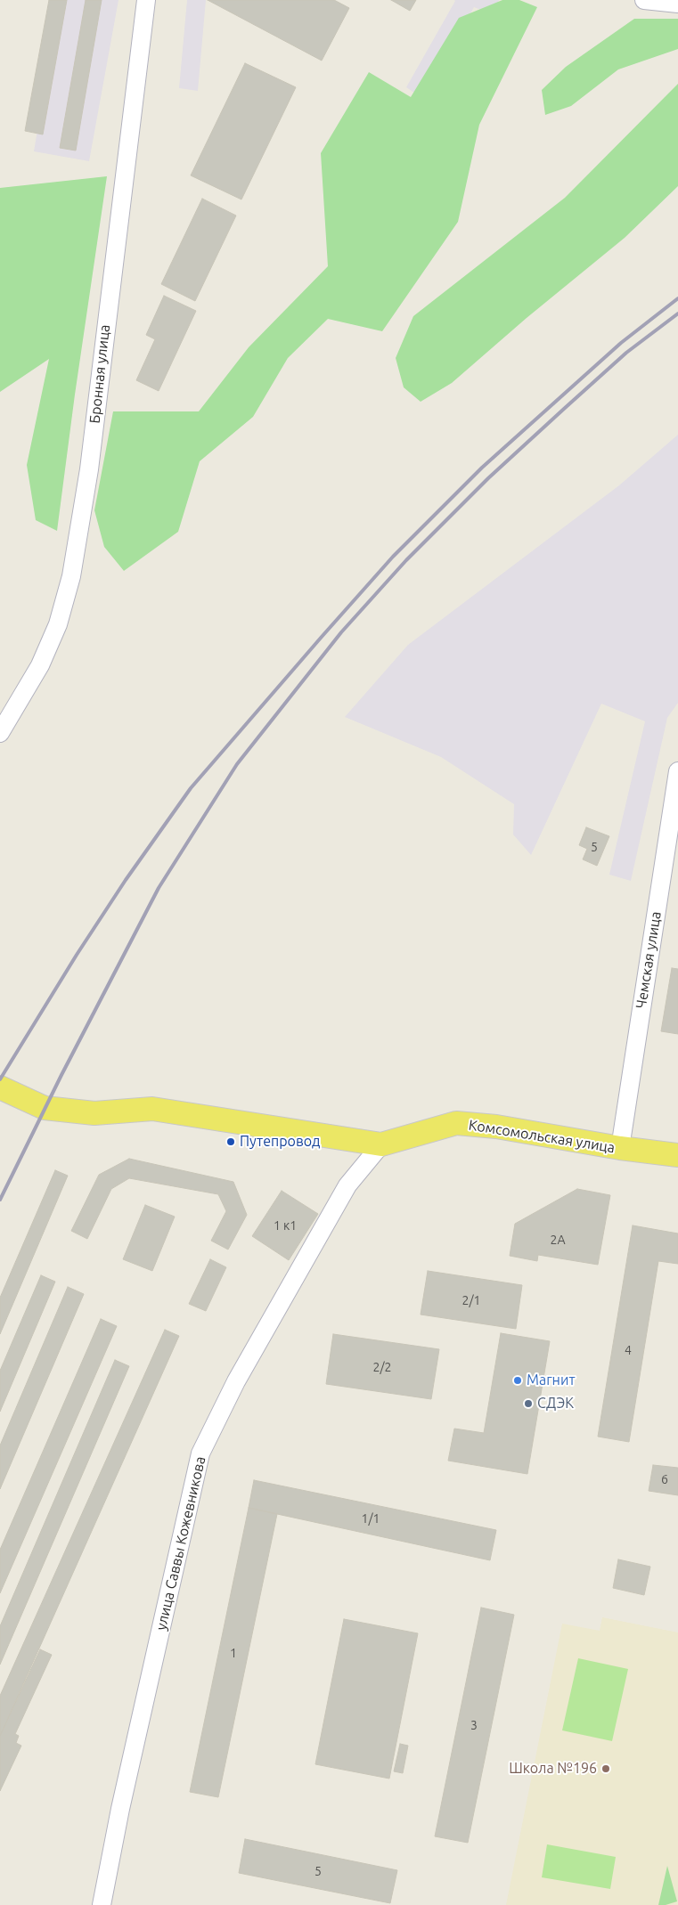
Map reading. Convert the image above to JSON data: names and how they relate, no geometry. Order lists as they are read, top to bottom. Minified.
{"streets":{"main road":["Комсомольская улица"],"street":["Бронная улица","Чемская улица","улица Саввы Кожевникова"]},"crossings":[["Чемская улица","Комсомольская улица"],["Комсомольская улица","улица Саввы Кожевникова"]],"places":["Путепровод","Магнит","СДЭК","Школа №196"],"house_numbers":["5","1 к1","2А","2/1","4","2/2","6","1/1","1","3","5"]}
